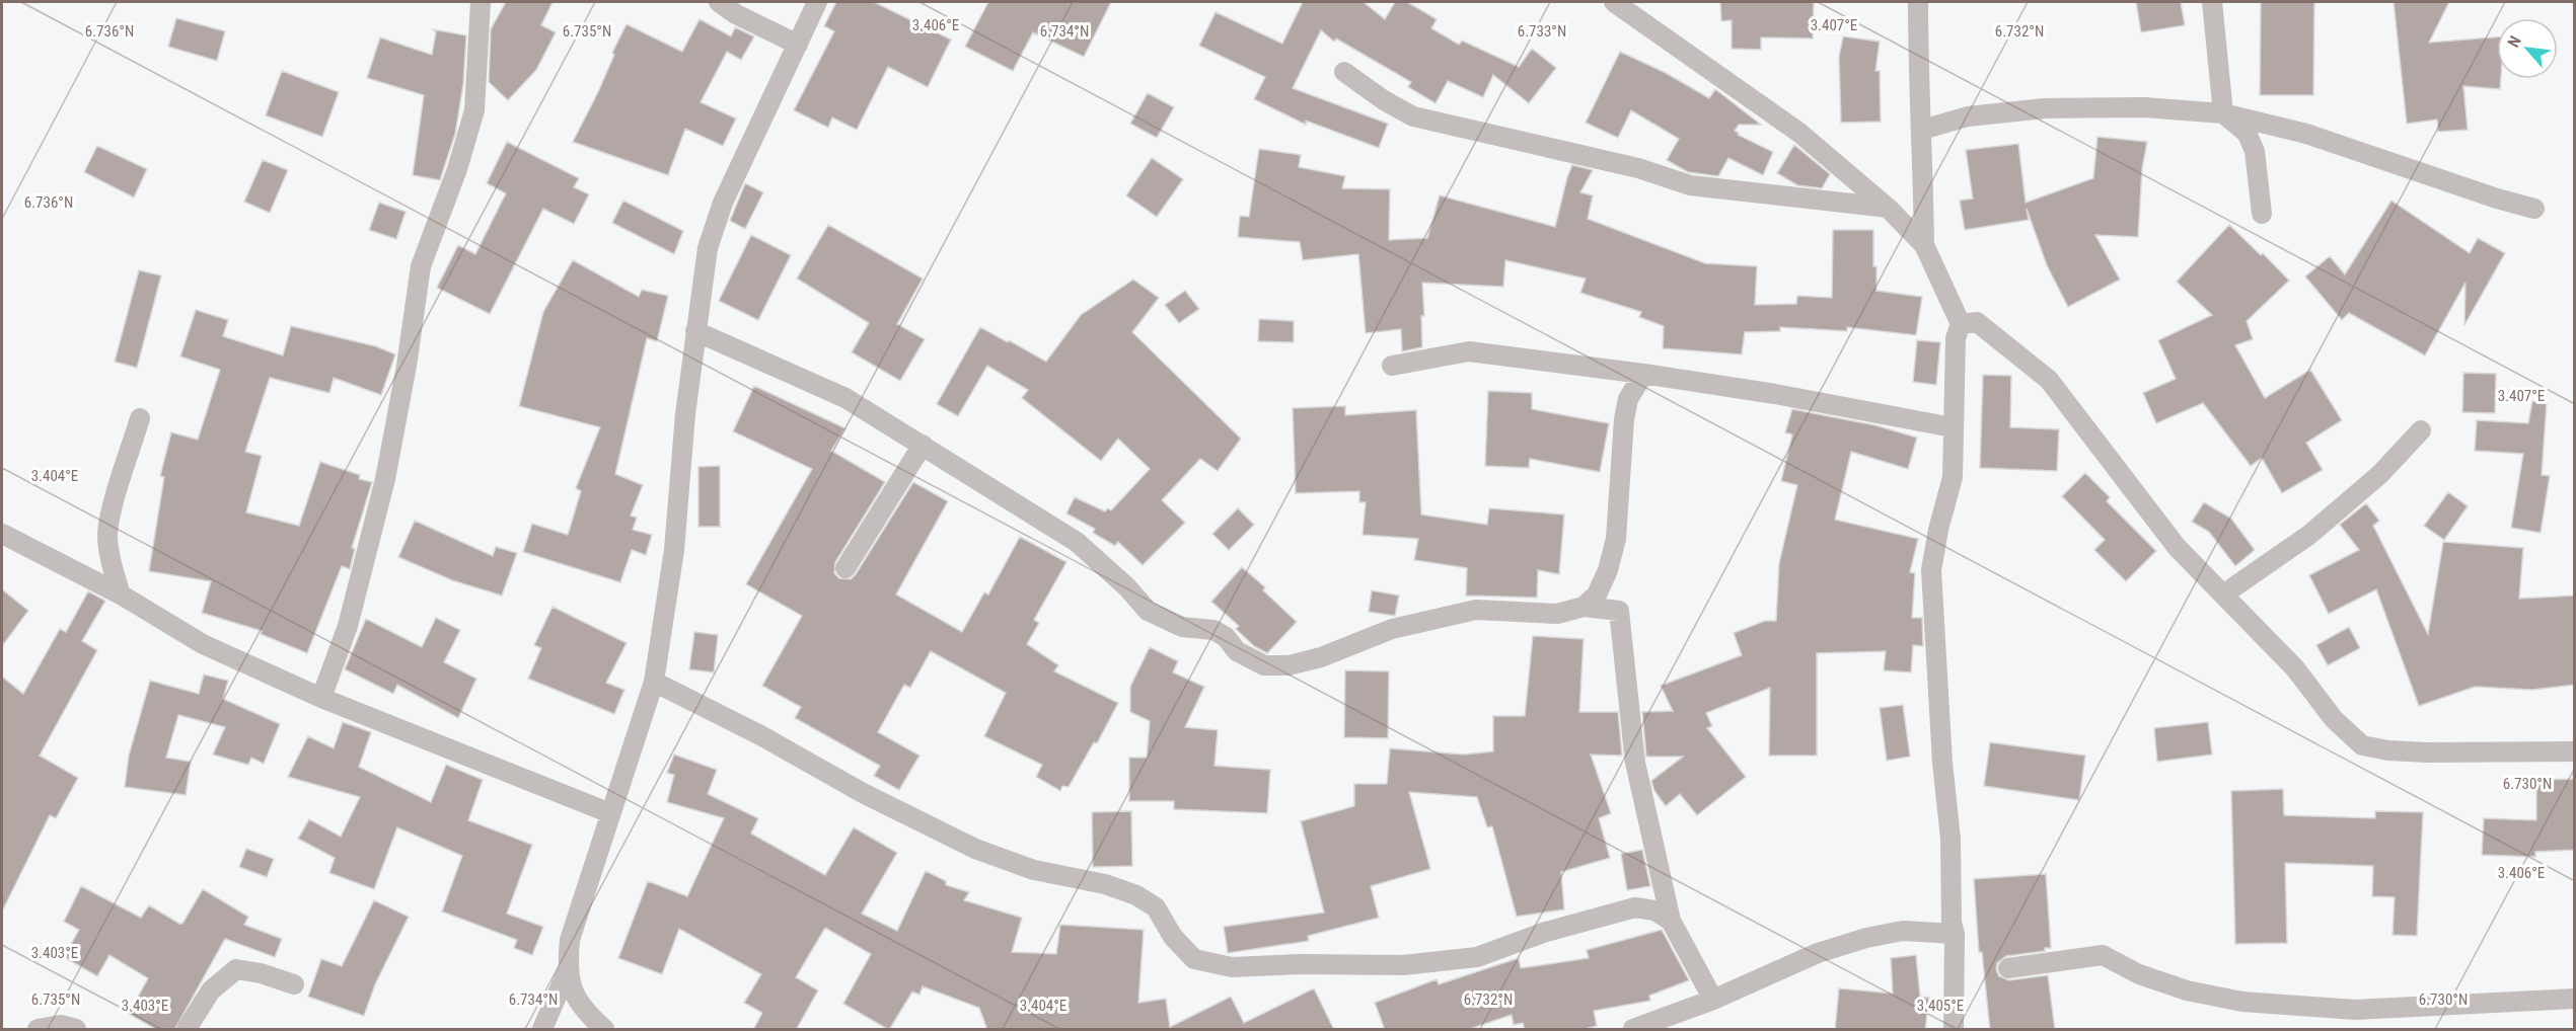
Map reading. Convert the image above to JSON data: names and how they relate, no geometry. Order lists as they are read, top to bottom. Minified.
{"north":"top left","coordinates":["3.406°E","3.407°E","6.736°N","6.735°N","6.734°N","6.733°N","6.732°N","3.404°E","6.730°N","3.403°E","3.405°E"]}
